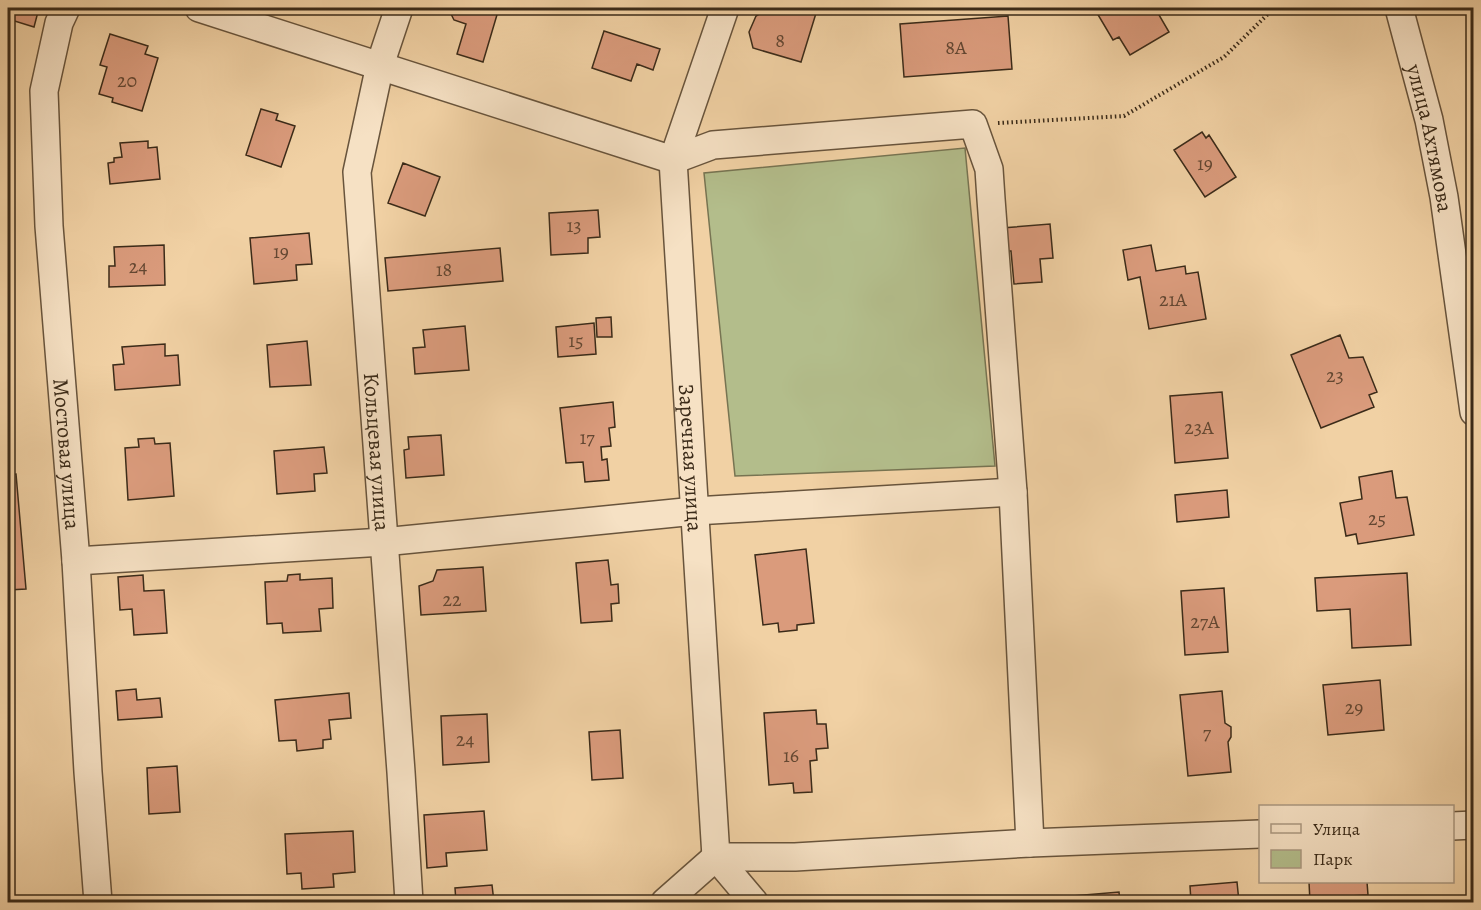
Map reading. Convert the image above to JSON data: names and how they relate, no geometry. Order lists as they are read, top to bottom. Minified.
{"streets":{"street":["улица Ахтямова","Кольцевая улица","Мостовая улица","Заречная улица"]},"house_numbers":["8","8А","20","19","13","19","24","18","21А","15","23","23А","17","25","22","27А","29","7","24","16"],"legend":["Улица","Парк"]}
